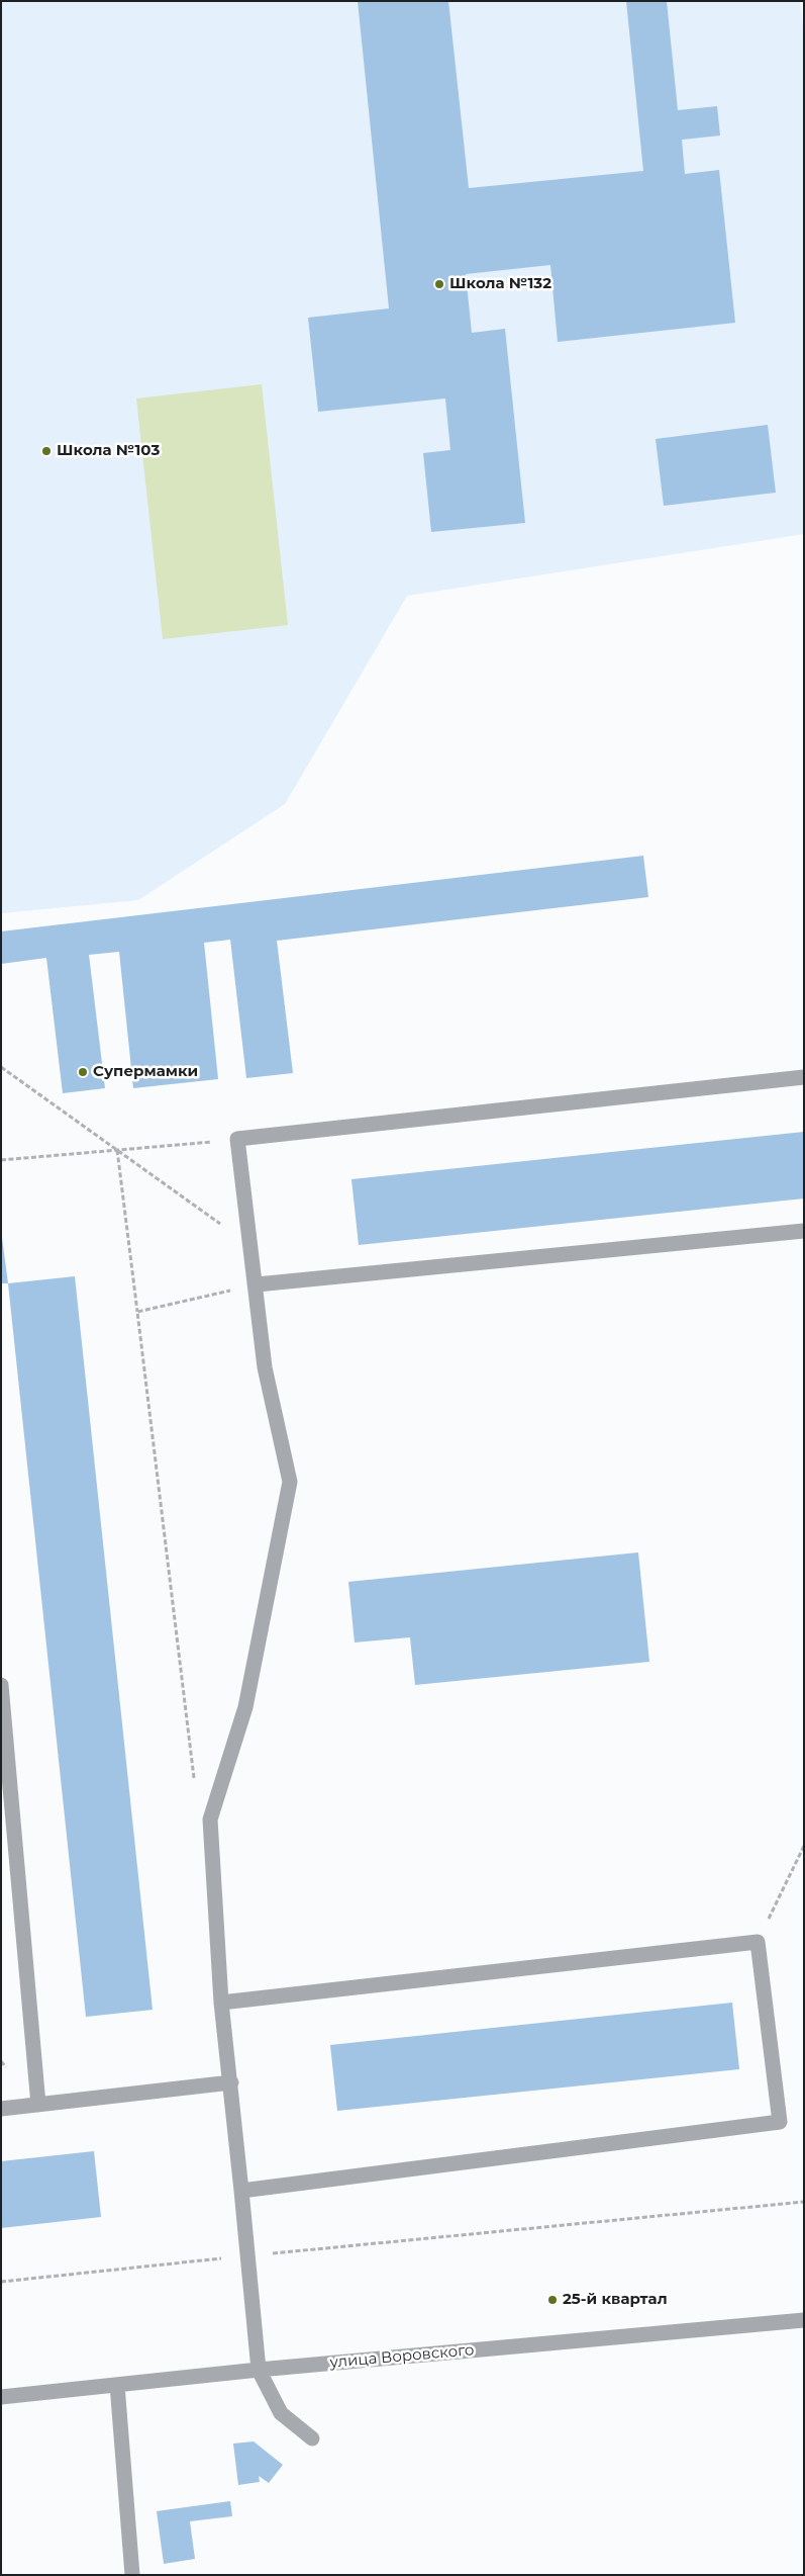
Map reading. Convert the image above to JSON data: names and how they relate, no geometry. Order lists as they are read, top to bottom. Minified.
{"streets":{"street":["улица Воровского"]},"places":["Школа №132","Школа №103","Супермамки","25-й квартал"]}
